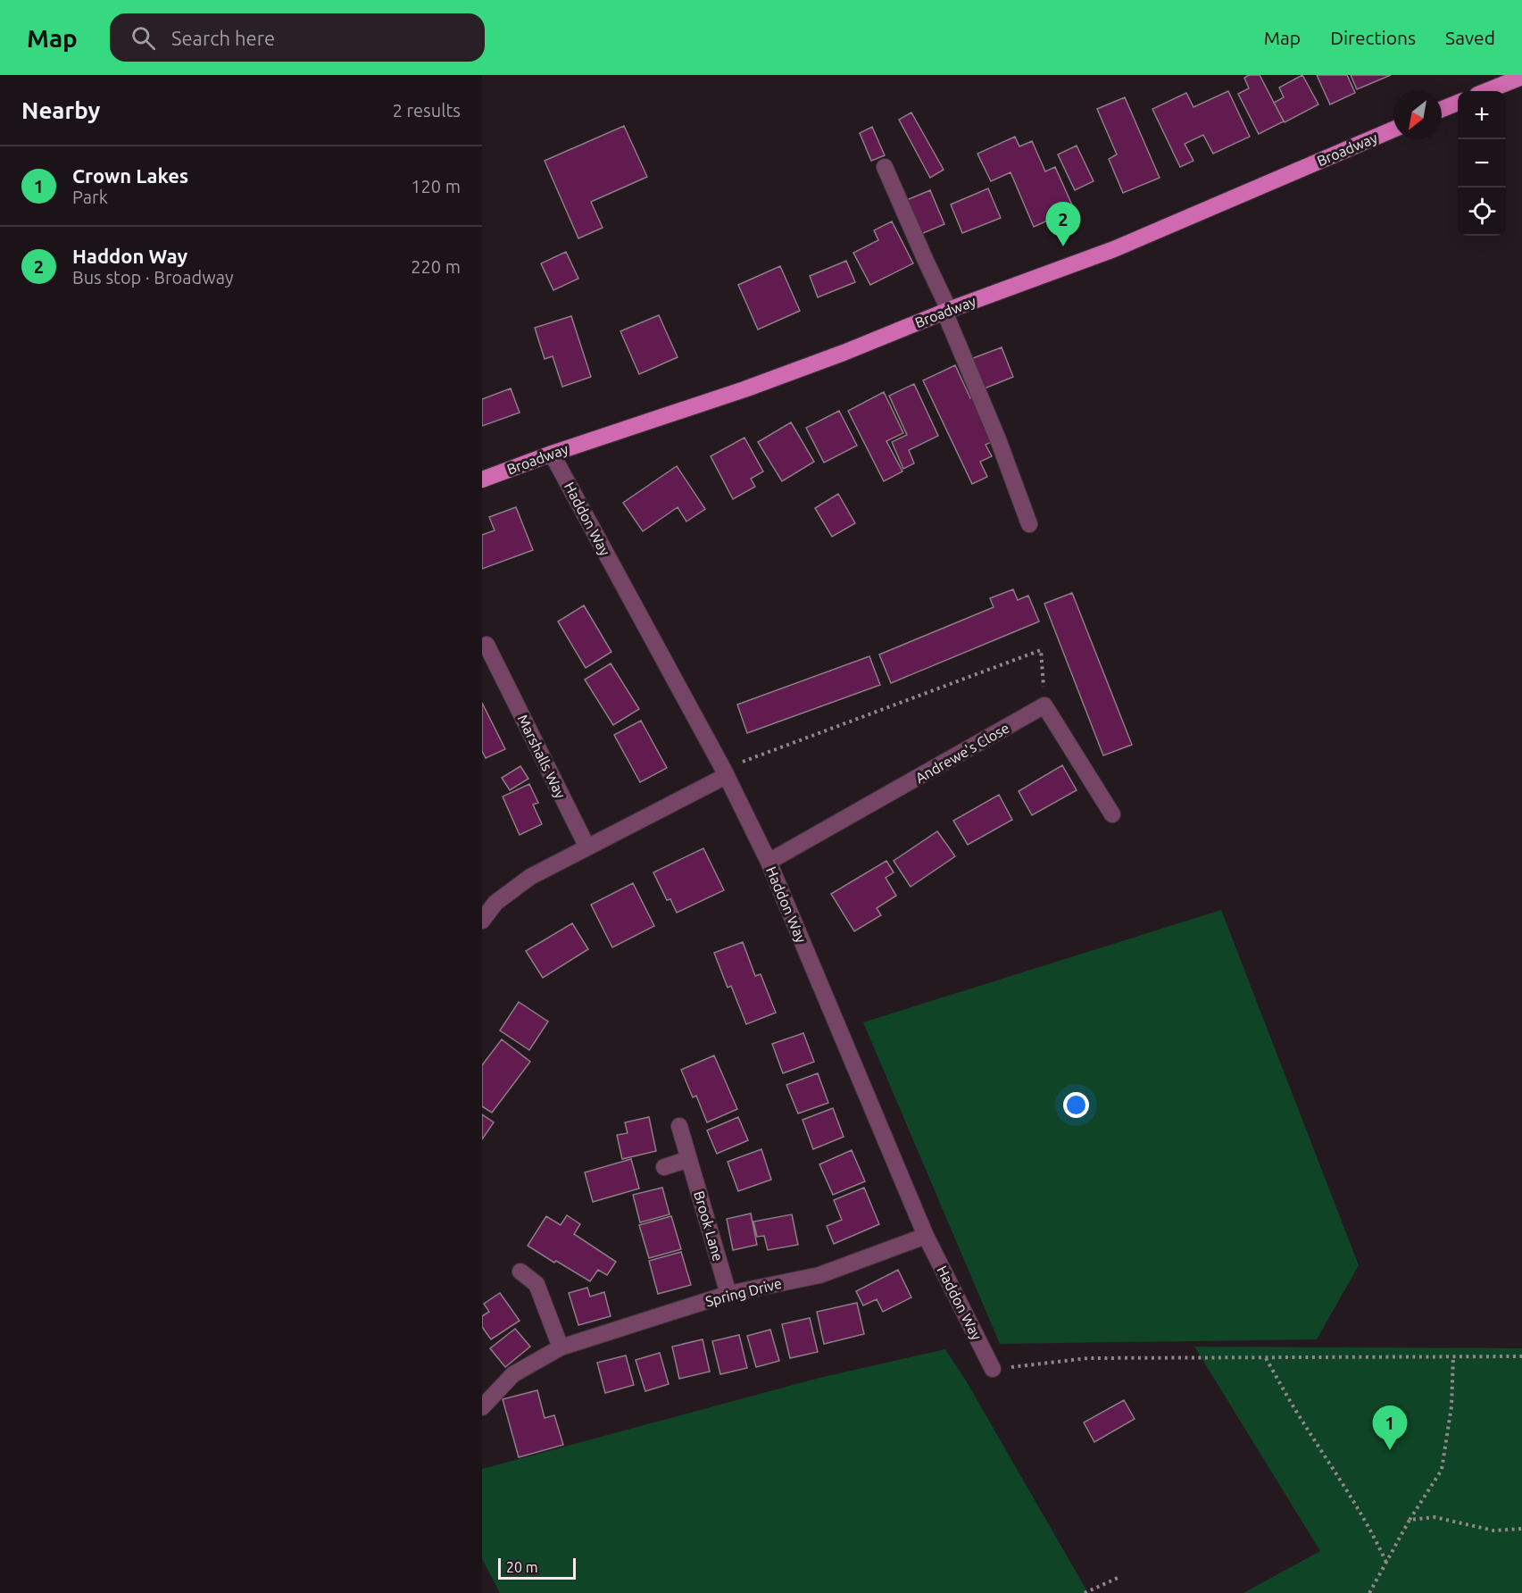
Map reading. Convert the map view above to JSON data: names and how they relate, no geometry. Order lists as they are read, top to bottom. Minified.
{"streets":{"main road":["Broadway"],"street":["Haddon Way","Andrewe's Close","Marshalls Way","Brook Lane","Spring Drive"]},"crossings":[["Broadway","Haddon Way"],["Haddon Way","Andrewe's Close"],["Haddon Way","Spring Drive"],["Brook Lane","Spring Drive"]],"scale_bar":"20 m","north":"bottom left","page":{"header":"Map","search":"Search here","nav":["Map","Directions","Saved"],"heading":["Nearby","2 results"],"map_buttons":["+","−"],"list":[{"mark":"1","name":"Crown Lakes","note":"Park","value":"120 m"},{"mark":"2","name":"Haddon Way","note":"Bus stop · Broadway","value":"220 m"}],"pins":["2","1"],"scale":"20 m"}}
